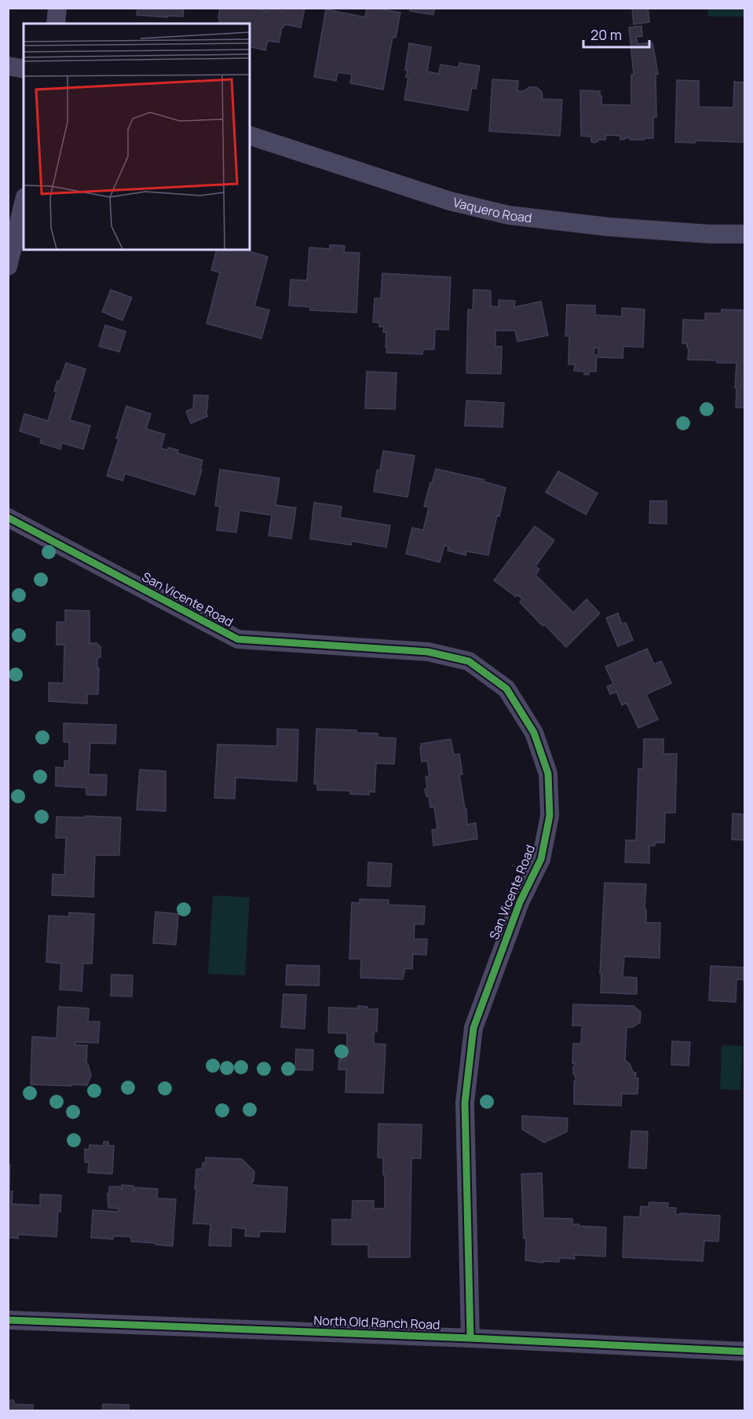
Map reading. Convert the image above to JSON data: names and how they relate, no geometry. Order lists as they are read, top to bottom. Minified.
{"streets":{"street":["Vaquero Road","San Vicente Road","North Old Ranch Road"]},"crossings":[["San Vicente Road","North Old Ranch Road"]],"scale_bar":"20 m"}
